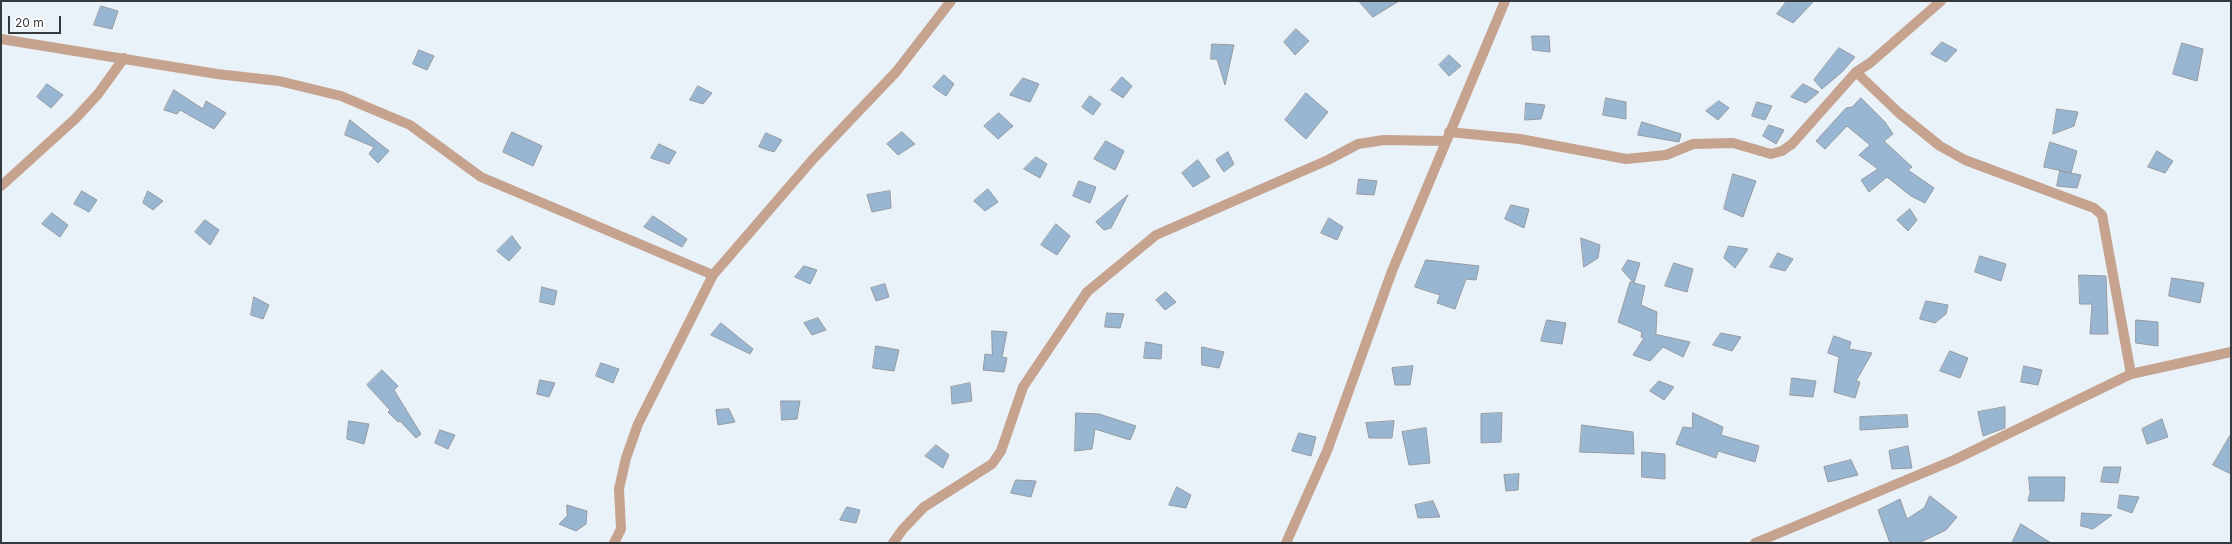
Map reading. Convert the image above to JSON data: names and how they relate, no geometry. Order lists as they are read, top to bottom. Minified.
{"scale_bar":"20 m"}
